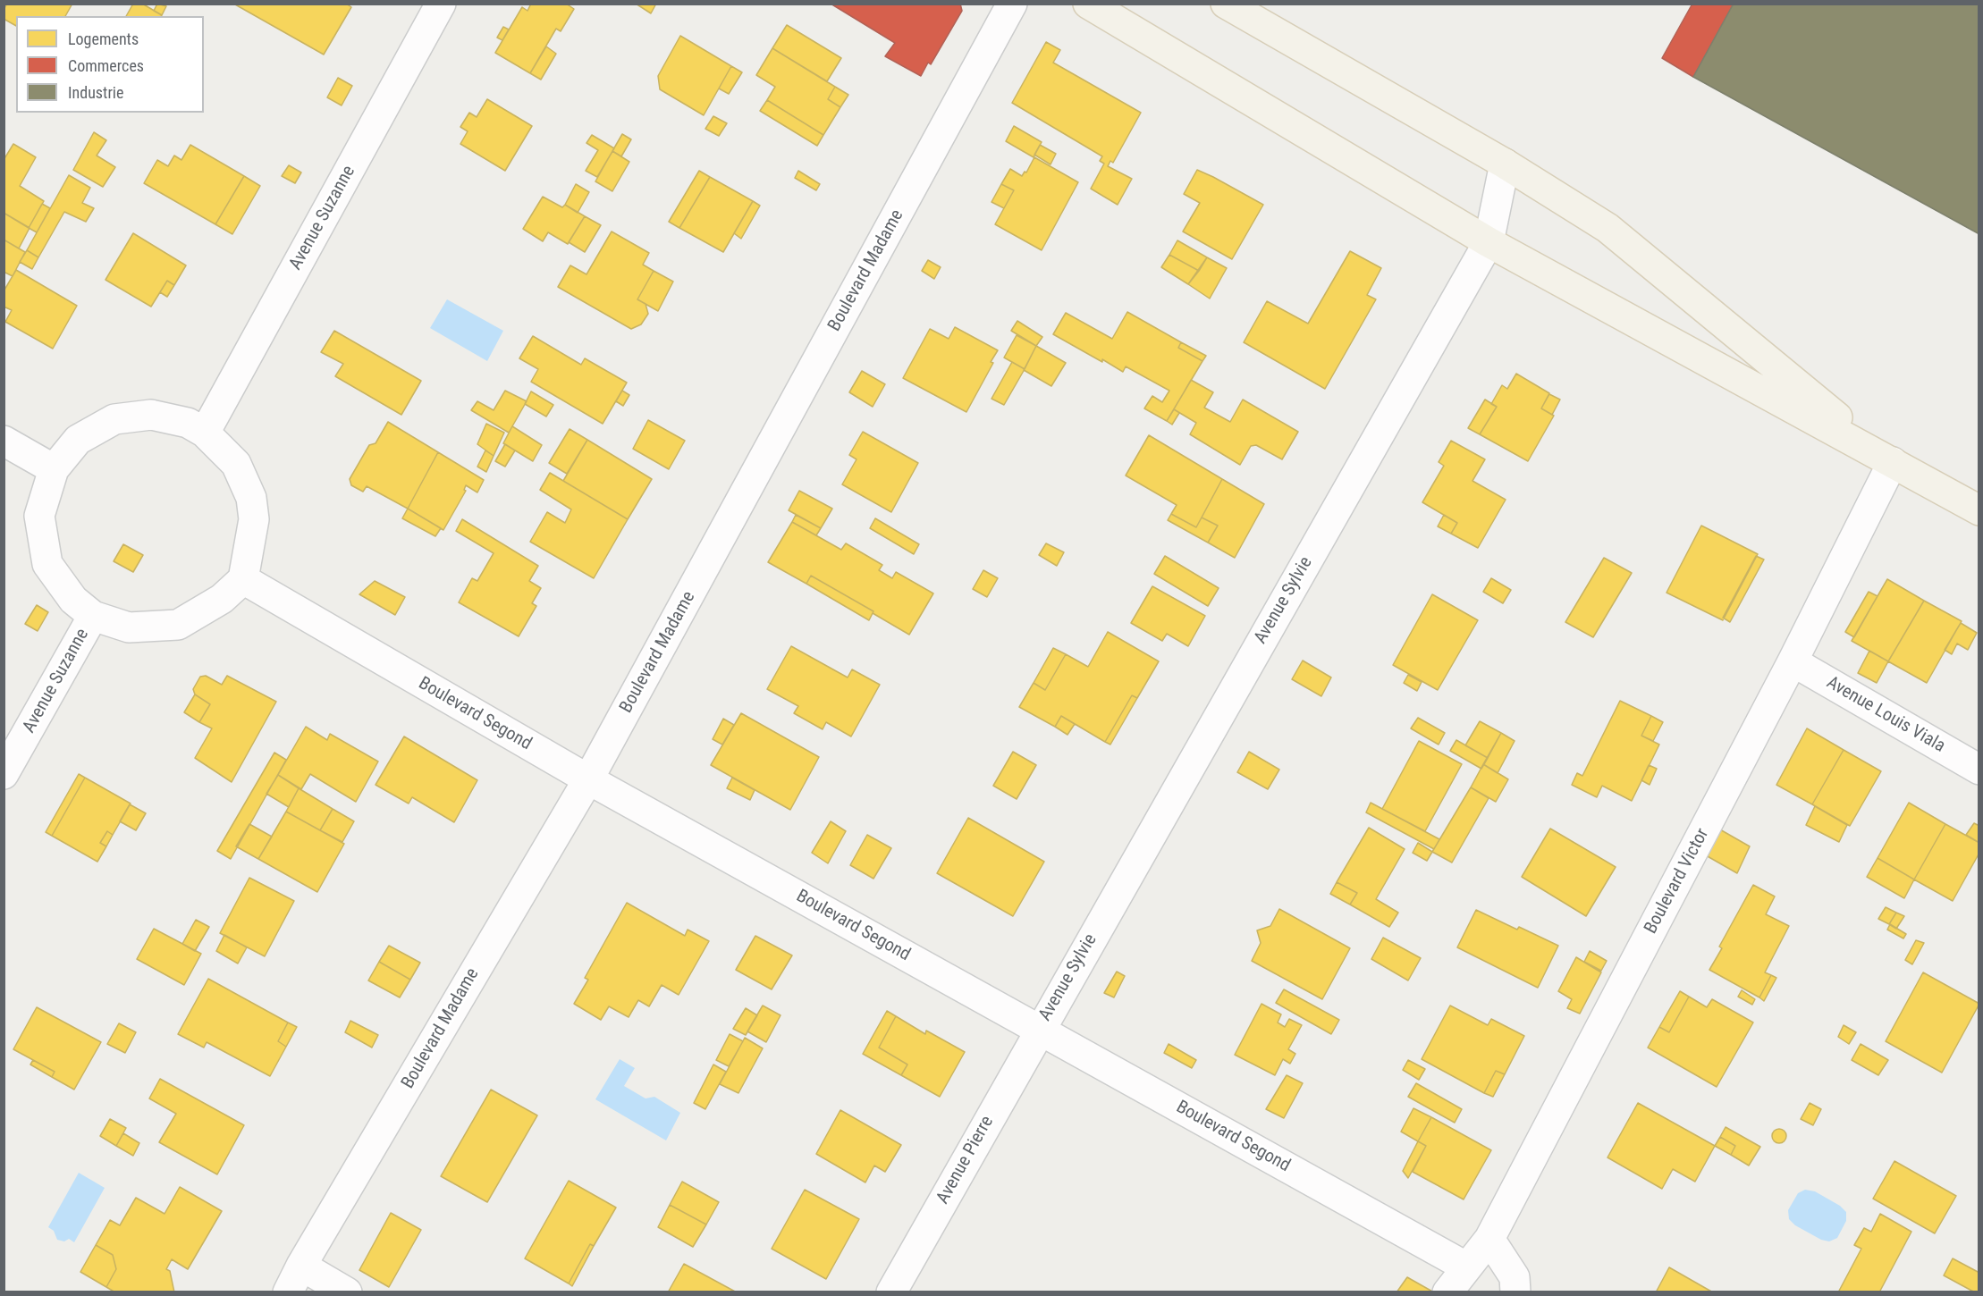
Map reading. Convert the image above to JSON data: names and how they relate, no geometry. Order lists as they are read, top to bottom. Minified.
{"streets":{"street":["Avenue Suzanne","Boulevard Madame","Avenue Sylvie","Boulevard Segond","Avenue Louis Viala","Boulevard Victor","Avenue Pierre"]},"crossings":[["Boulevard Madame","Boulevard Segond"],["Avenue Sylvie","Boulevard Segond"],["Avenue Sylvie","Avenue Pierre"],["Boulevard Segond","Boulevard Victor"],["Boulevard Segond","Avenue Pierre"],["Avenue Louis Viala","Boulevard Victor"]],"legend":["Logements","Commerces","Industrie"]}
